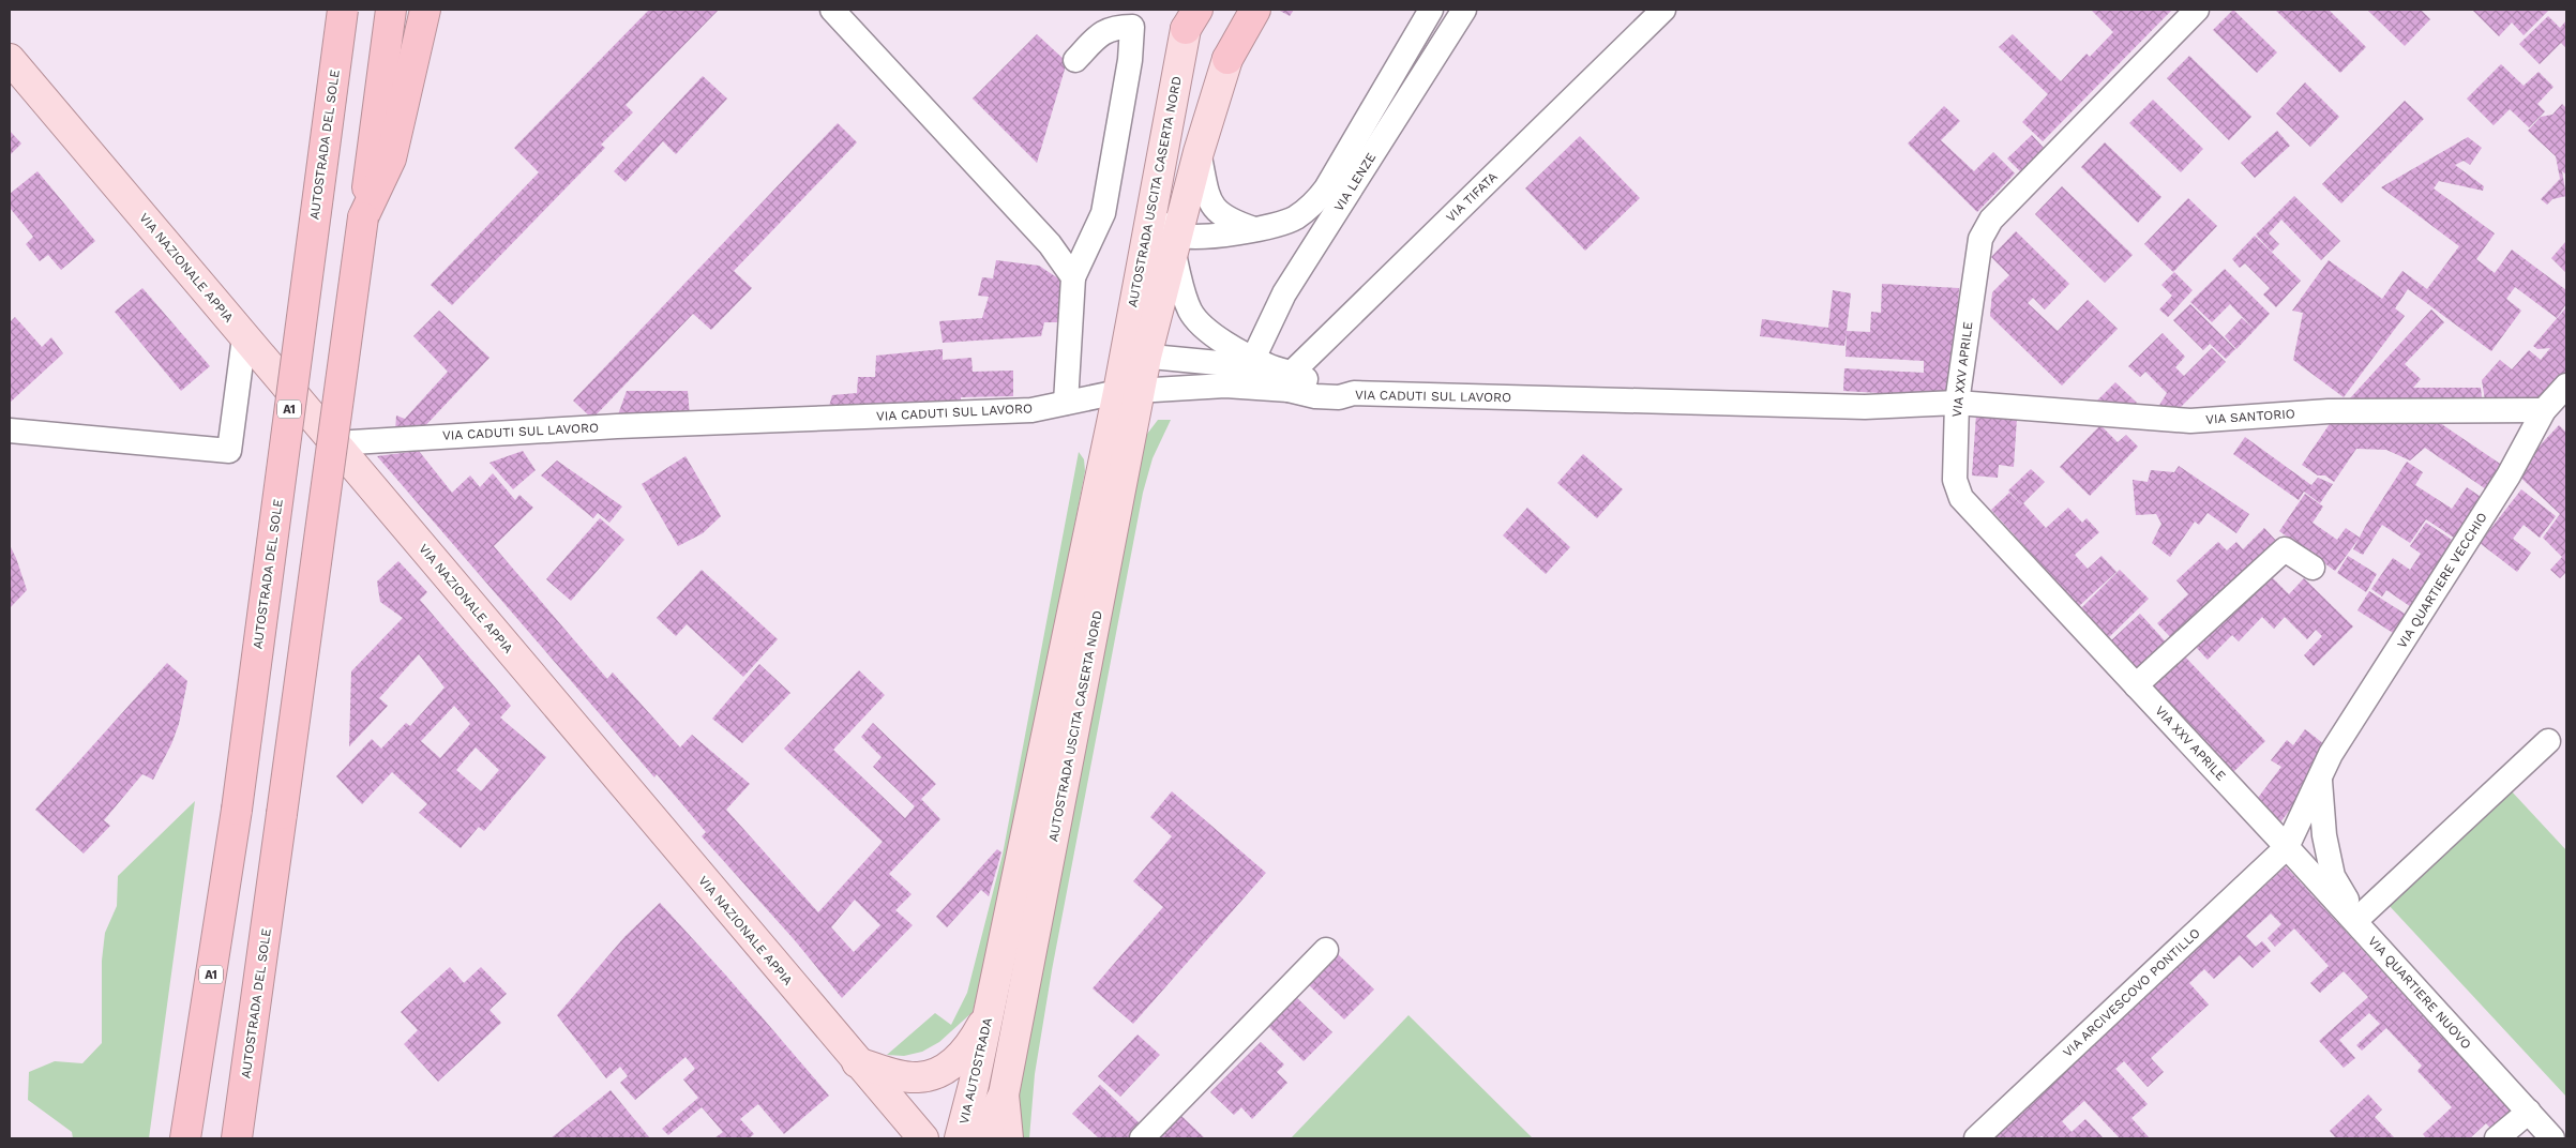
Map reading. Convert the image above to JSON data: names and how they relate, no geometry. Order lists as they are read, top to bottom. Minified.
{"streets":{"highway":["AUTOSTRADA DEL SOLE","A1"],"main road":["AUTOSTRADA USCITA CASERTA NORD","VIA NAZIONALE APPIA","VIA AUTOSTRADA"],"street":["VIA LENZE","VIA TIFATA","VIA XXV APRILE","VIA CADUTI SUL LAVORO","VIA SANTORIO","VIA QUARTIERE VECCHIO","VIA ARCIVESCOVO PONTILLO","VIA QUARTIERE NUOVO"]},"crossings":[["VIA LENZE","AUTOSTRADA USCITA CASERTA NORD"],["VIA LENZE","VIA TIFATA"],["VIA LENZE","VIA CADUTI SUL LAVORO"],["AUTOSTRADA USCITA CASERTA NORD","VIA TIFATA"],["AUTOSTRADA USCITA CASERTA NORD","VIA CADUTI SUL LAVORO"],["AUTOSTRADA USCITA CASERTA NORD","VIA AUTOSTRADA"],["VIA TIFATA","VIA CADUTI SUL LAVORO"],["VIA NAZIONALE APPIA","VIA CADUTI SUL LAVORO"],["VIA NAZIONALE APPIA","VIA AUTOSTRADA"],["VIA XXV APRILE","VIA CADUTI SUL LAVORO"],["VIA XXV APRILE","VIA SANTORIO"],["VIA XXV APRILE","VIA QUARTIERE VECCHIO"],["VIA XXV APRILE","VIA ARCIVESCOVO PONTILLO"],["VIA XXV APRILE","VIA QUARTIERE NUOVO"],["VIA CADUTI SUL LAVORO","VIA SANTORIO"],["VIA SANTORIO","VIA QUARTIERE VECCHIO"],["VIA QUARTIERE VECCHIO","VIA ARCIVESCOVO PONTILLO"],["VIA QUARTIERE VECCHIO","VIA QUARTIERE NUOVO"],["VIA ARCIVESCOVO PONTILLO","VIA QUARTIERE NUOVO"]]}
